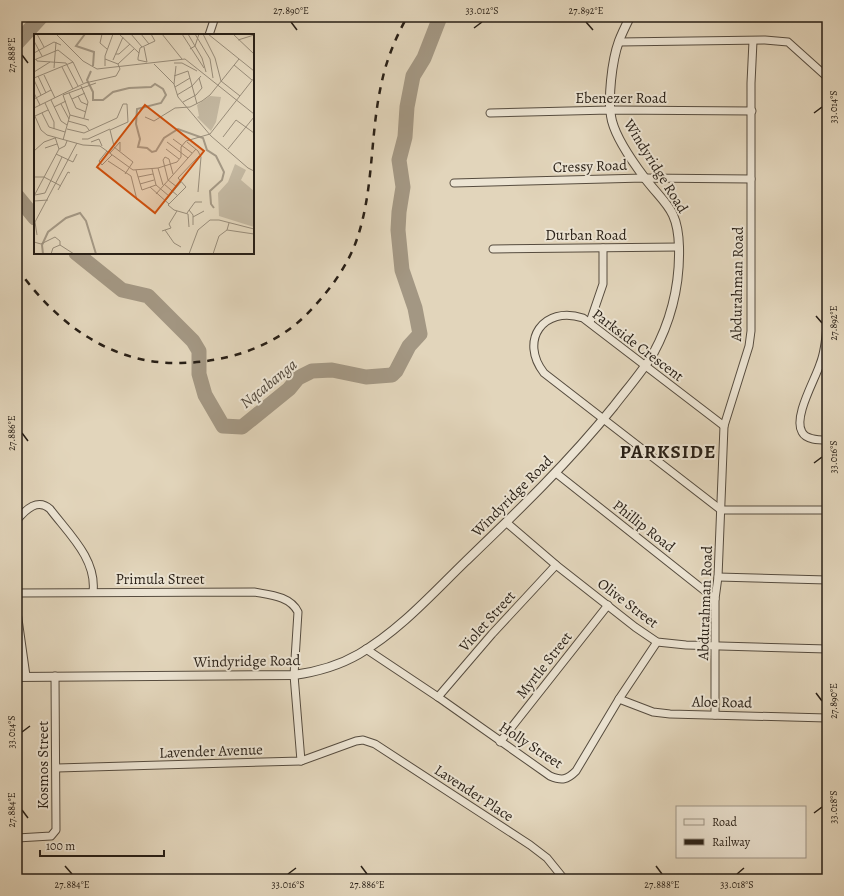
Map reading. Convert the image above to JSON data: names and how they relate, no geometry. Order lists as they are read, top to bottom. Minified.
{"streets":{"street":["Ebenezer Road","Cressy Road","Windyridge Road","Durban Road","Abdurahman Road","Parkside Crescent","Phillip Road","Primula Street","Olive Street","Violet Street","Myrtle Street","Aloe Road","Holly Street","Lavender Avenue","Kosmos Street","Lavender Place"]},"crossings":[["Ebenezer Road","Windyridge Road"],["Ebenezer Road","Abdurahman Road"],["Cressy Road","Windyridge Road"],["Cressy Road","Abdurahman Road"],["Windyridge Road","Durban Road"],["Windyridge Road","Parkside Crescent"],["Windyridge Road","Phillip Road"],["Windyridge Road","Primula Street"],["Windyridge Road","Olive Street"],["Windyridge Road","Holly Street"],["Windyridge Road","Kosmos Street"],["Abdurahman Road","Parkside Crescent"],["Abdurahman Road","Phillip Road"],["Abdurahman Road","Olive Street"],["Abdurahman Road","Aloe Road"],["Olive Street","Violet Street"],["Olive Street","Myrtle Street"],["Olive Street","Holly Street"],["Violet Street","Holly Street"],["Myrtle Street","Holly Street"],["Aloe Road","Holly Street"],["Lavender Avenue","Kosmos Street"],["Lavender Avenue","Lavender Place"]],"districts":["PARKSIDE"],"water":["Nqcabanga"],"legend":["Road","Railway"],"scale_bar":"100 m","coordinates":["27.890°E","33.012°S","27.892°E","27.888°E","33.014°S","27.886°E","33.016°S","33.018°S","27.884°E"]}
